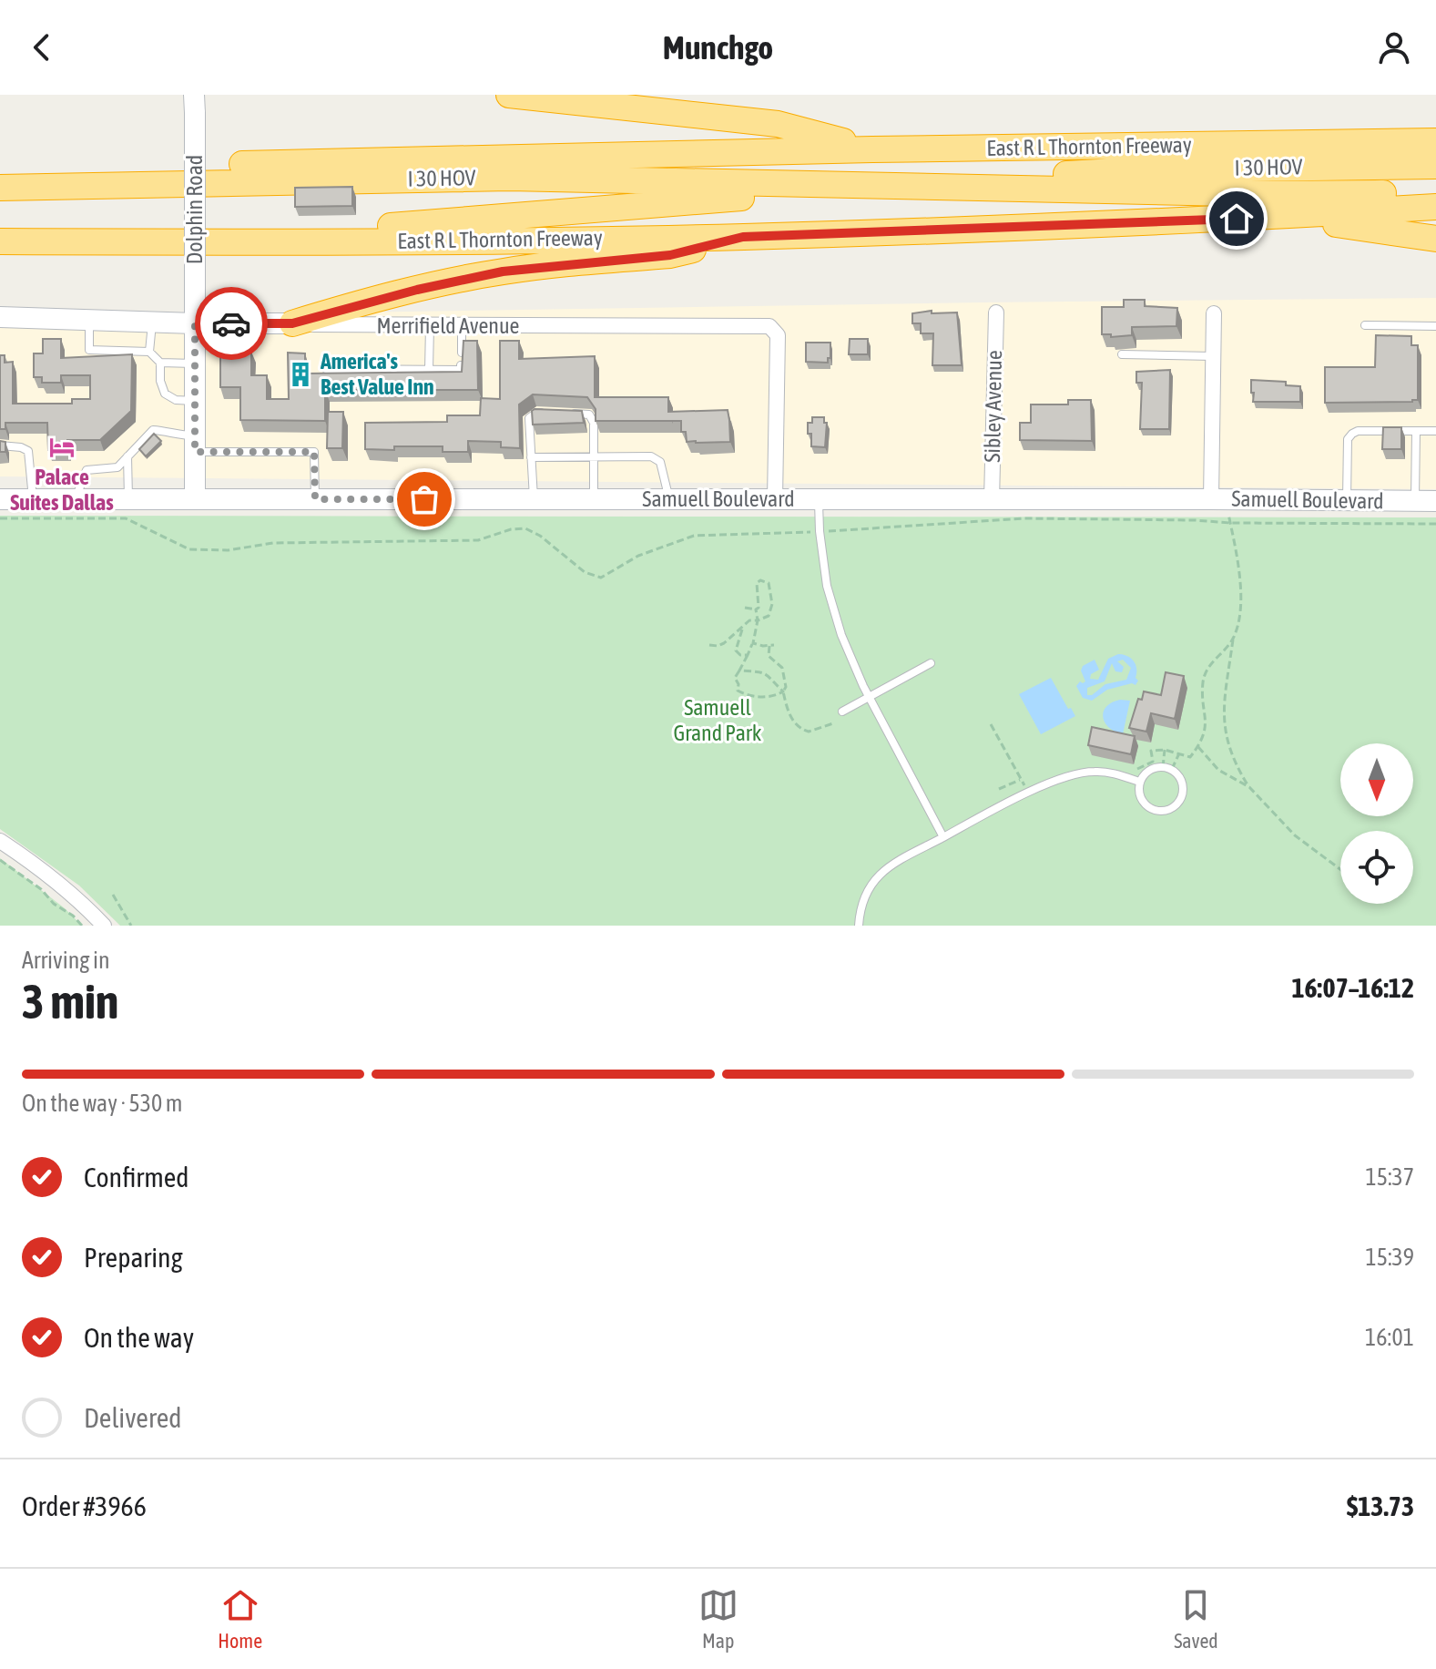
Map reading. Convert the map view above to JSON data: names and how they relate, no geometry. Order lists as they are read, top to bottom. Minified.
{"streets":{"highway":["East R L Thornton Freeway","I 30 HOV"],"main road":["Dolphin Road","Merrifield Avenue","Samuell Boulevard"],"street":["Sibley Avenue"]},"crossings":[["Dolphin Road","Merrifield Avenue"],["Dolphin Road","Samuell Boulevard"],["Merrifield Avenue","Samuell Boulevard"],["Sibley Avenue","Samuell Boulevard"]],"parks":["Samuell Grand Park"],"places":{"building":["America's Best Value Inn"],"hotel":["Palace Suites Dallas"]},"north":"bottom","page":{"header":"Munchgo","heading":["3 min","Arriving in","16:07–16:12"],"panel":["Order #3966","$13.73"],"bar":"On the way · 530 m","list":[["Confirmed","15:37"],["Preparing","15:39"],["On the way","16:01"],"Delivered"],"tabs":["Home","Map","Saved"]}}
